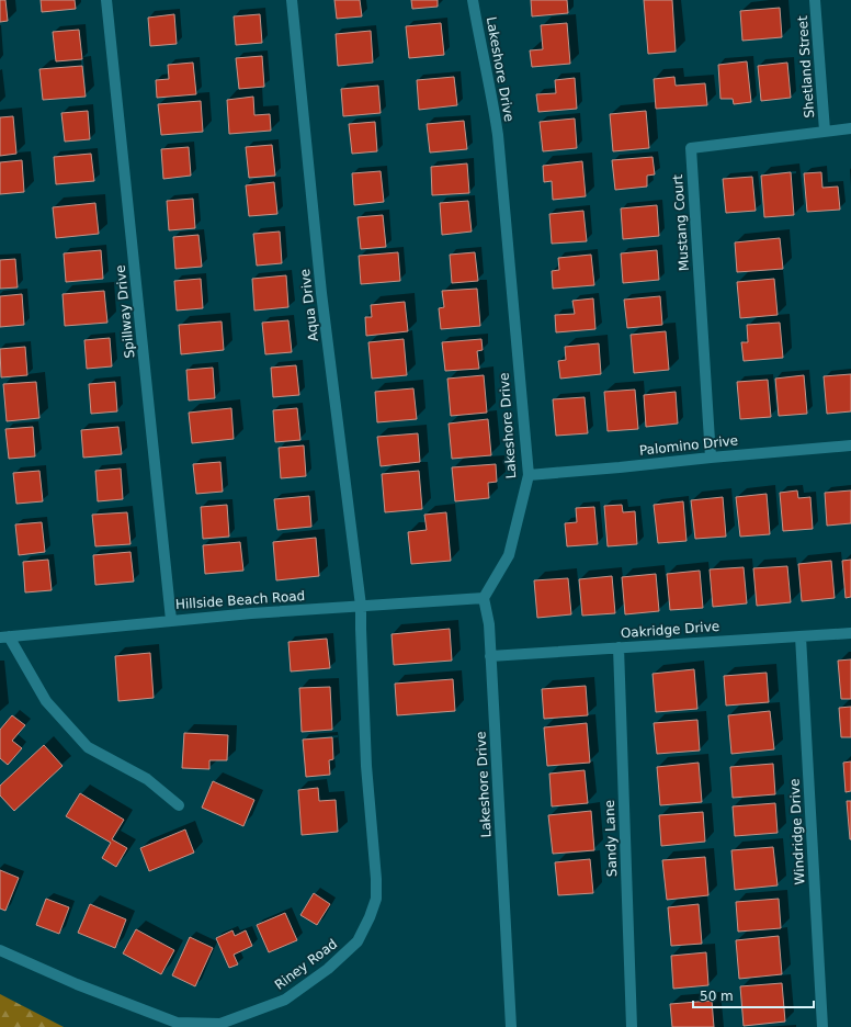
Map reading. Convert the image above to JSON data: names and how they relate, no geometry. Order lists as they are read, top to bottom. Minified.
{"streets":{"street":["Shetland Street","Lakeshore Drive","Mustang Court","Aqua Drive","Spillway Drive","Palomino Drive","Hillside Beach Road","Oakridge Drive","Windridge Drive","Sandy Lane","Riney Road"]},"crossings":[["Shetland Street","Mustang Court"],["Lakeshore Drive","Palomino Drive"],["Lakeshore Drive","Hillside Beach Road"],["Lakeshore Drive","Oakridge Drive"],["Mustang Court","Palomino Drive"],["Aqua Drive","Hillside Beach Road"],["Aqua Drive","Riney Road"],["Spillway Drive","Hillside Beach Road"],["Hillside Beach Road","Riney Road"],["Oakridge Drive","Windridge Drive"],["Oakridge Drive","Sandy Lane"]],"scale_bar":"50 m"}
